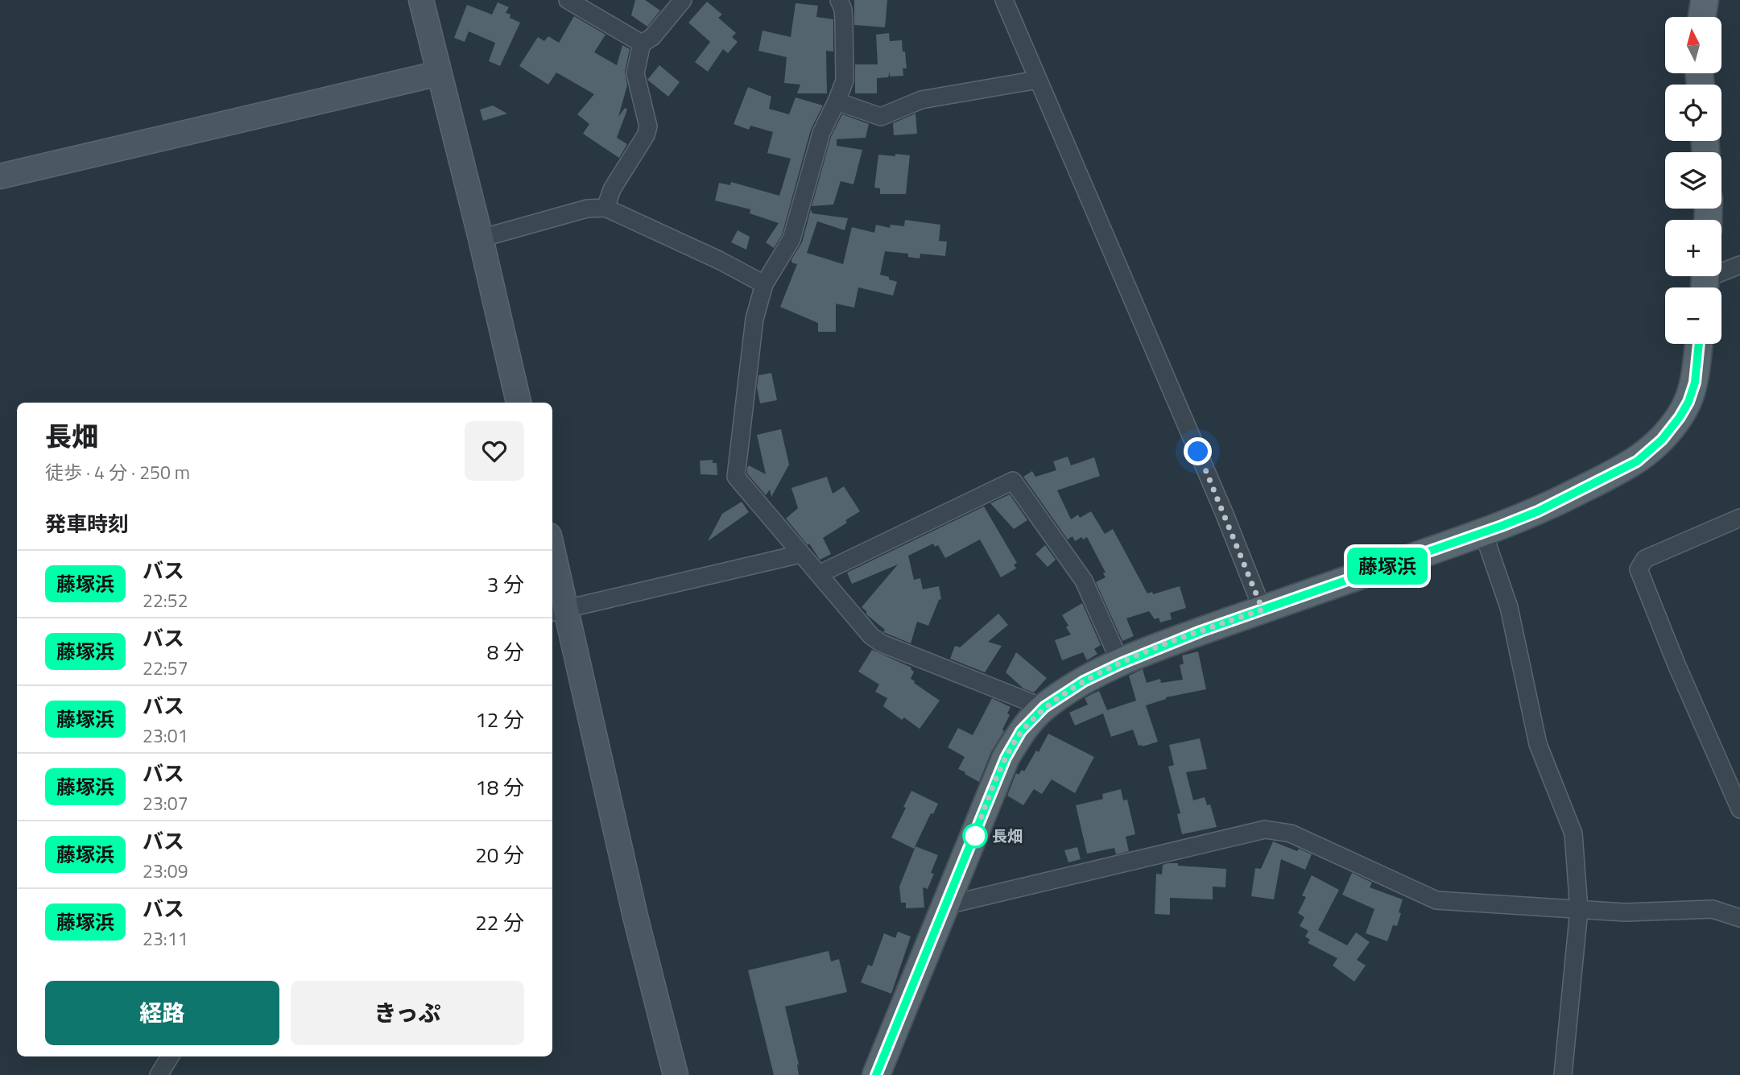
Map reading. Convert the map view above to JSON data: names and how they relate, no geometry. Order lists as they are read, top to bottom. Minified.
{"places":["長畑"],"lines":["bus line 藤塚浜"],"north":"top","page":{"on_map":"藤塚浜","map_buttons":["+","−"],"heading":[["長畑","徒歩 · 4 分 · 250 m"],"発車時刻"],"list":[{"mark":"藤塚浜","name":"バス","note":"22:52","value":"3 分"},{"mark":"藤塚浜","name":"バス","note":"22:57","value":"8 分"},{"mark":"藤塚浜","name":"バス","note":"23:01","value":"12 分"},{"mark":"藤塚浜","name":"バス","note":"23:07","value":"18 分"},{"mark":"藤塚浜","name":"バス","note":"23:09","value":"20 分"},{"mark":"藤塚浜","name":"バス","note":"23:11","value":"22 分"}],"buttons":["経路","きっぷ"]}}
